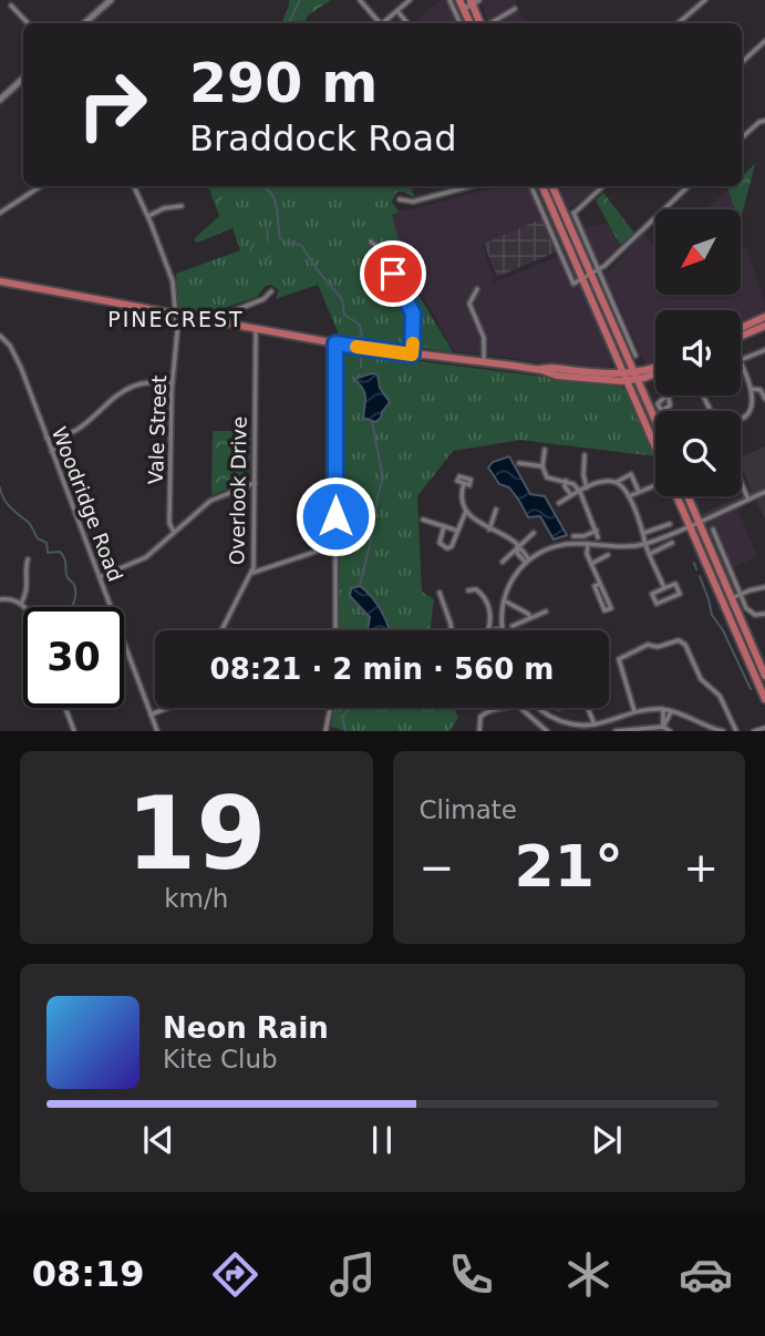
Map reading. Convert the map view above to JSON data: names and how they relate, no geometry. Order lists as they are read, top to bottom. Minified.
{"streets":{"street":["Vale Street","Overlook Drive","Woodridge Road"]},"districts":["PINECREST"],"north":"bottom left","page":{"turn":["290 m","Braddock Road"],"limit":"30","trip":"08:21 · 2 min · 560 m","tile":[["19","km/h"],"Climate"],"heat":["−","21°","+"],"song":["Neon Rain","Kite Club"],"tabs":"08:19"}}
